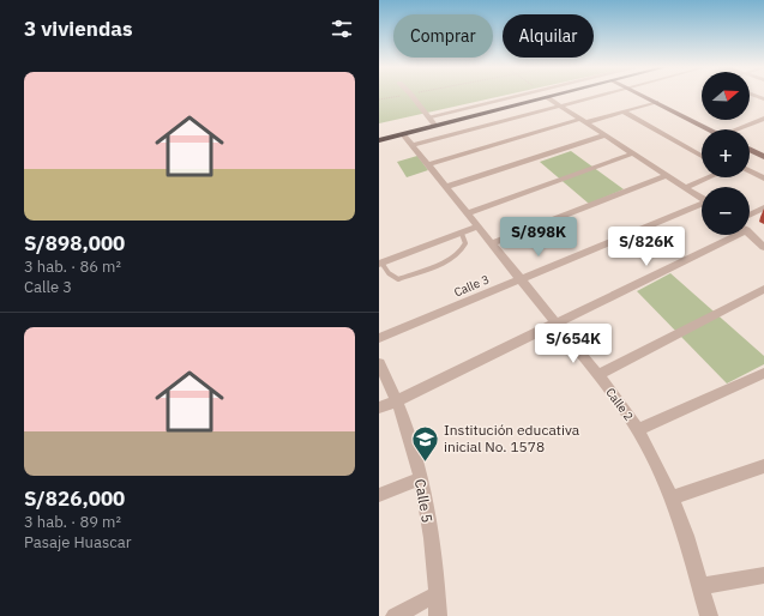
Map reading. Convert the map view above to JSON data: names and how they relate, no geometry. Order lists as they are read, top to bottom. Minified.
{"streets":{"street":["Calle 3","Calle 2","Calle 5"]},"crossings":[["Calle 3","Calle 2"]],"places":{"school or university":["Institución educativa inicial No. 1578"]},"north":"right","page":{"heading":"3 viviendas","chip":["Comprar","Alquilar"],"list":[{"name":"S/898,000","note":"3 hab. · 86 m² · Calle 3"},{"name":"S/826,000","note":"3 hab. · 89 m² · Pasaje Huascar"}],"map_buttons":["+","−"],"price":["S/898K","S/826K","S/654K"]}}
